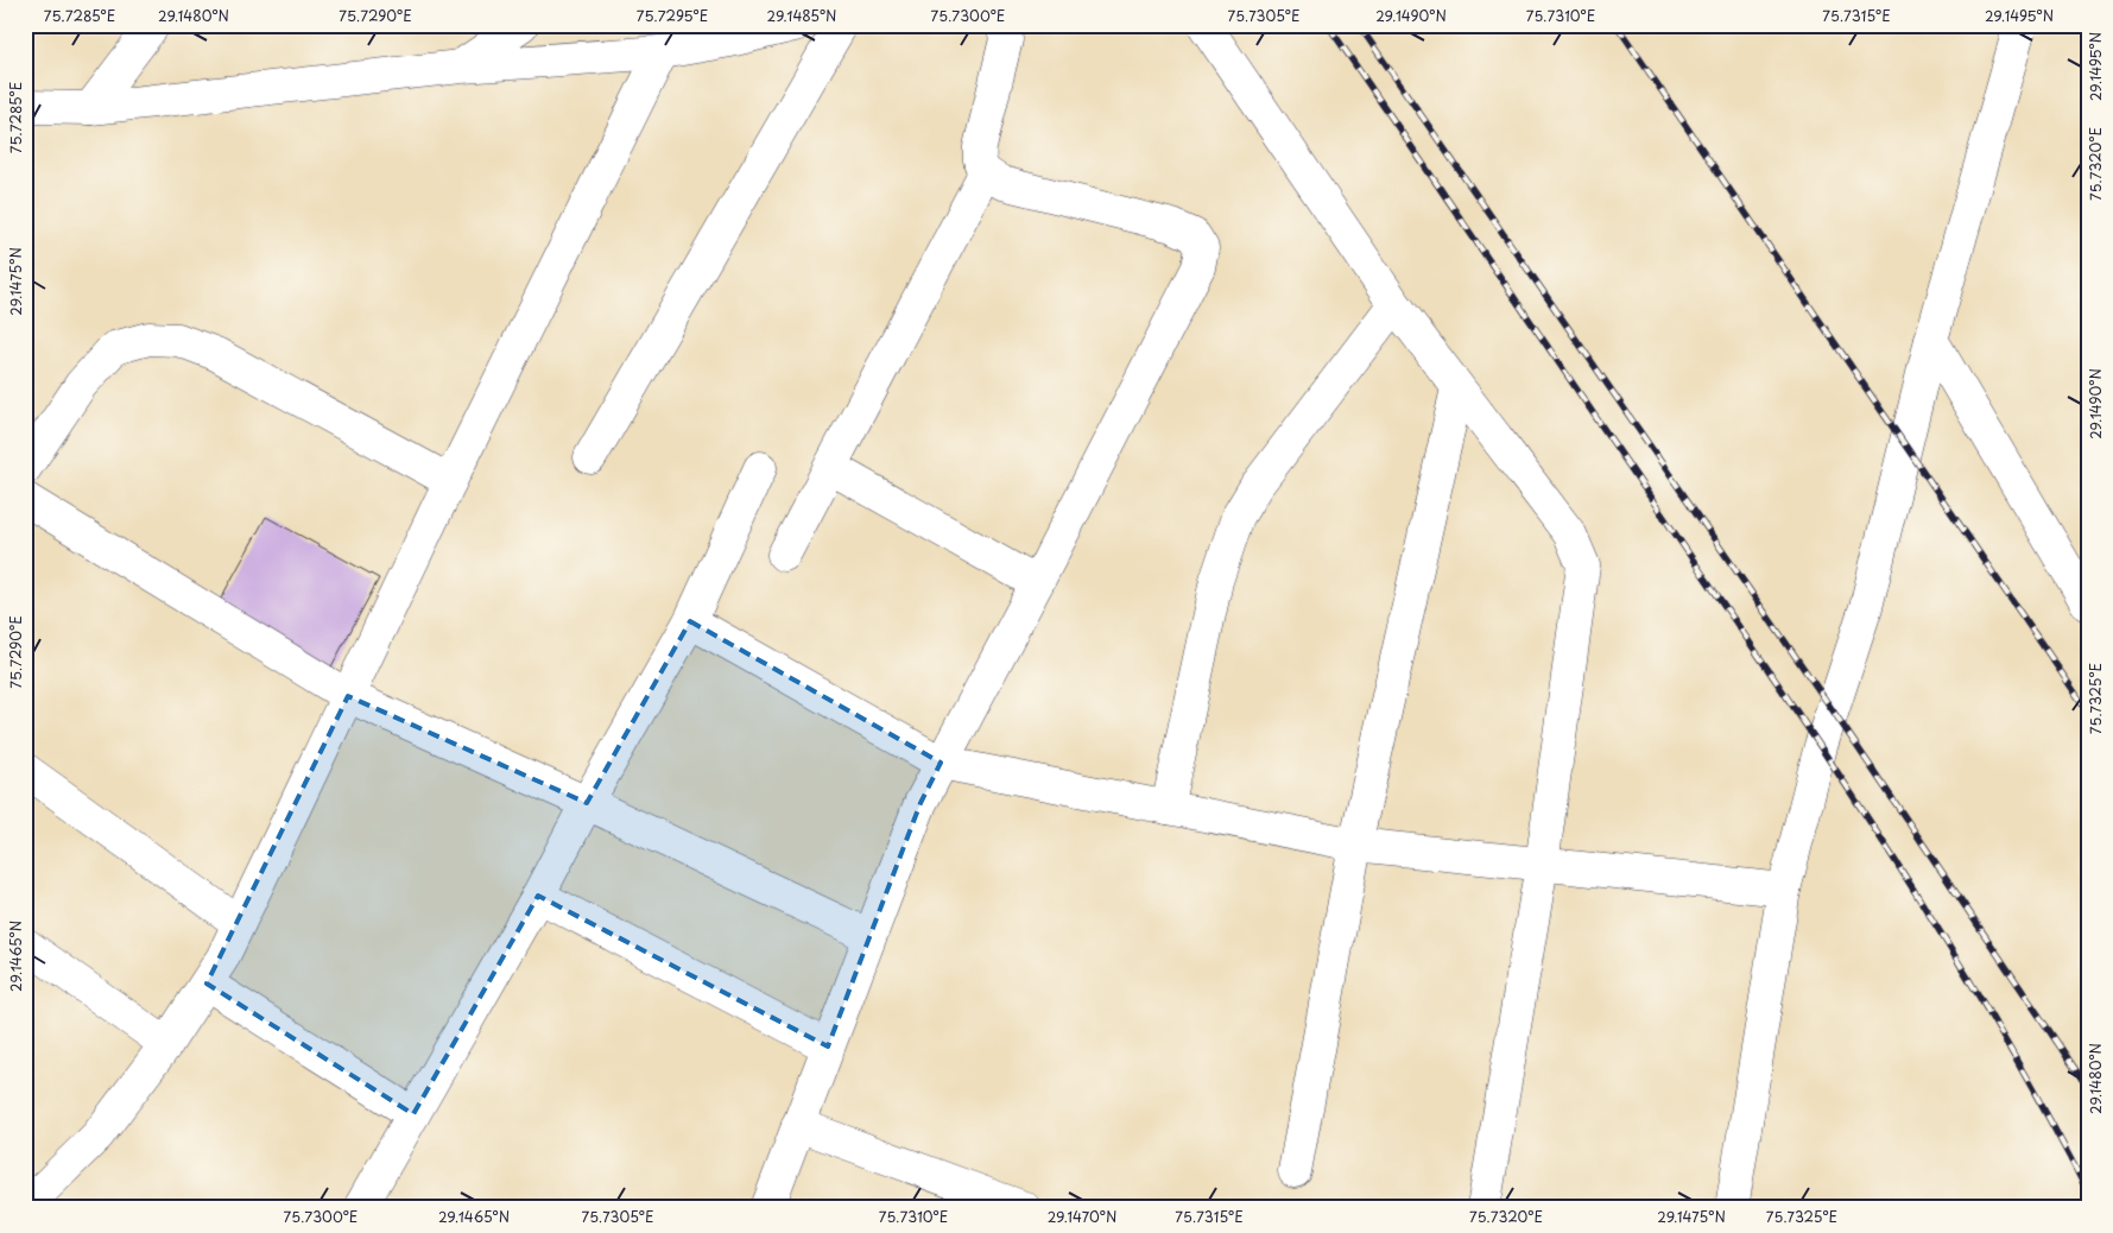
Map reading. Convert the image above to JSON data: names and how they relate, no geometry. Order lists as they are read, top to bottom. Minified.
{"coordinates":["75.7285°E","29.1480°N","75.7290°E","75.7295°E","29.1485°N","75.7300°E","75.7305°E","29.1490°N","75.7310°E","75.7315°E","29.1495°N","75.7320°E","29.1475°N","75.7325°E","29.1465°N","29.1470°N"]}
